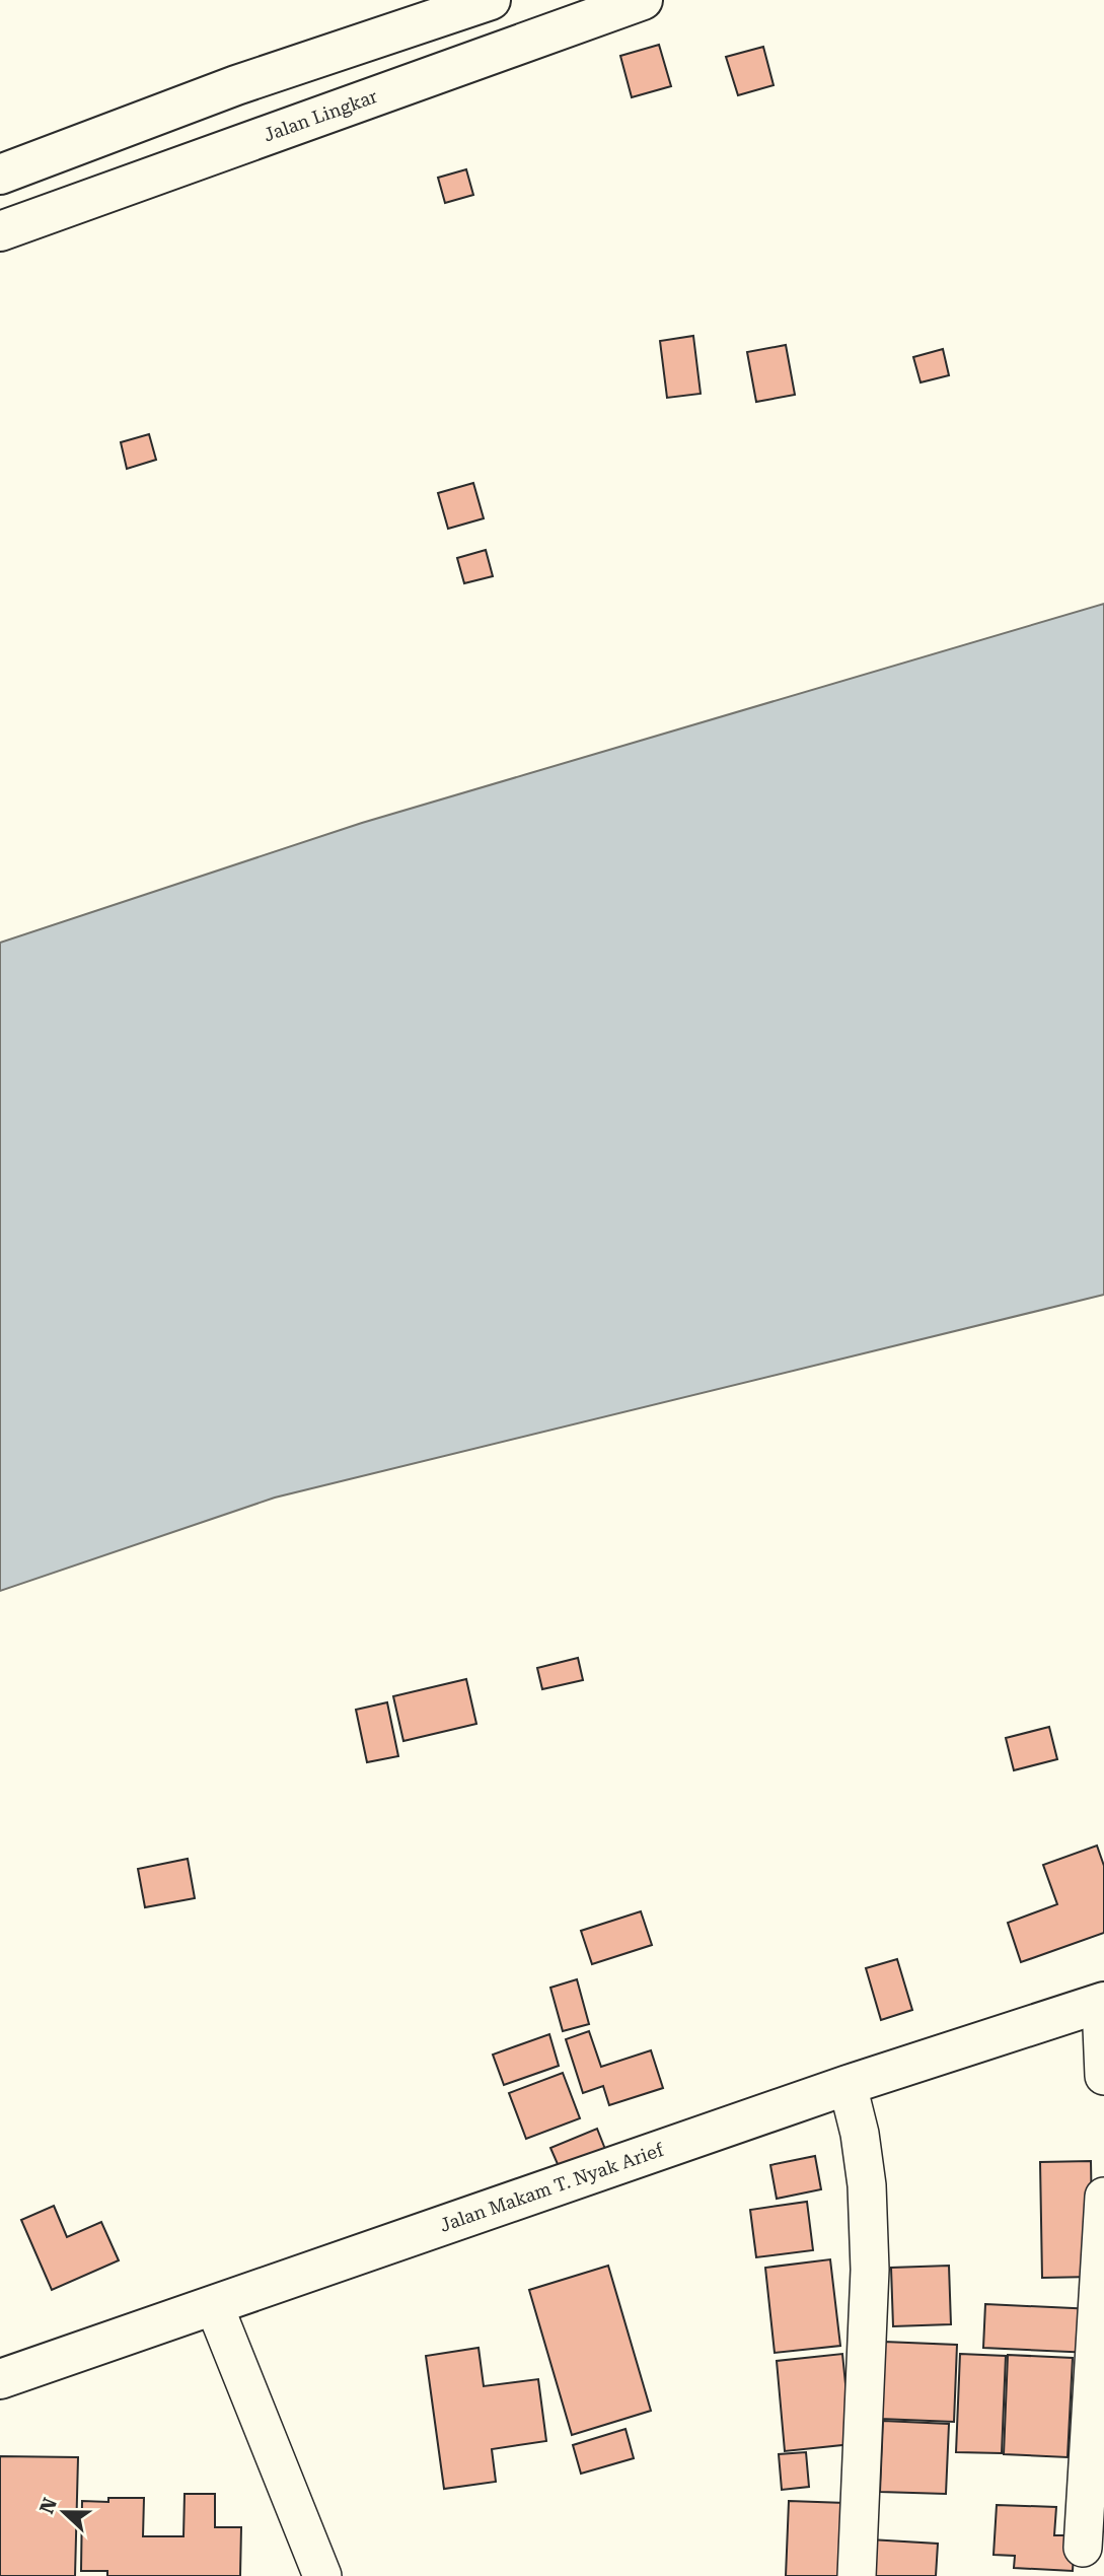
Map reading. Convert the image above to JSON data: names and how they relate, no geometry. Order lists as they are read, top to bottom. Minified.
{"streets":{"street":["Jalan Lingkar","Jalan Makam T. Nyak Arief"]},"north":"left"}
